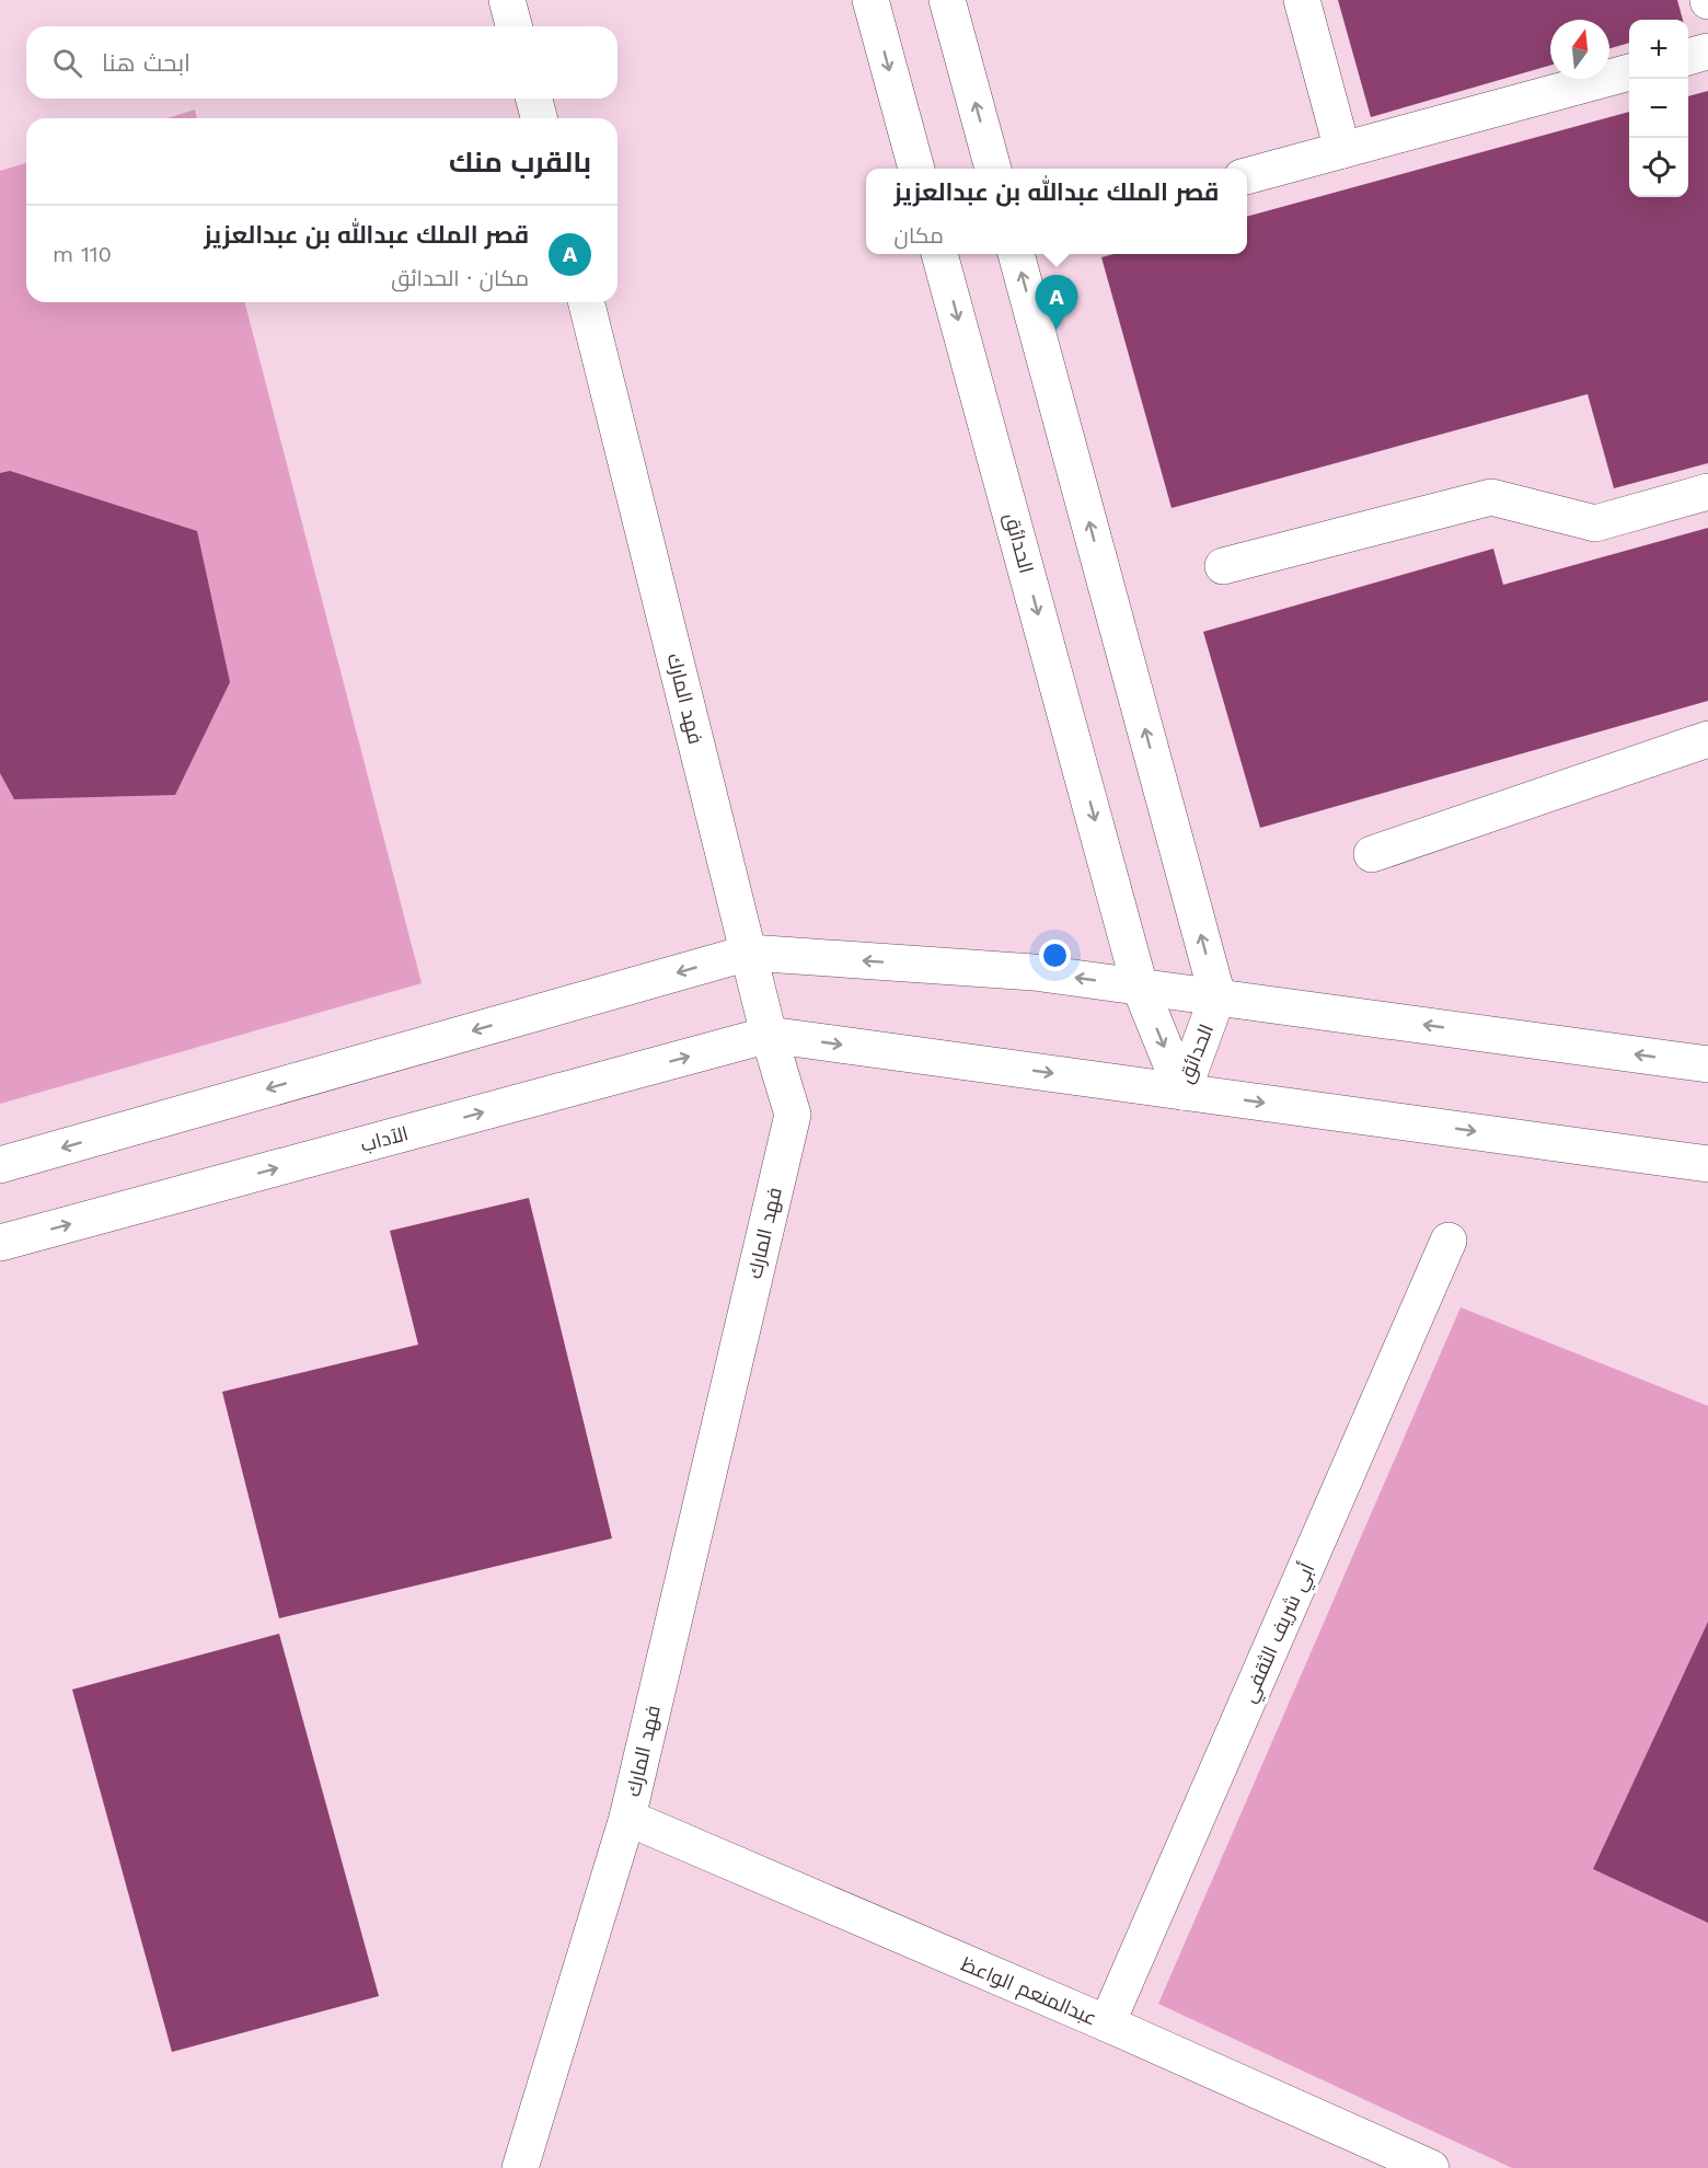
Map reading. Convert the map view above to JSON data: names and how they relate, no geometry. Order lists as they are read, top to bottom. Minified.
{"streets":{"street":["الحدائق","فهد المارك","الآداب","أبي شريف الثقفي","عبدالمنعم الواعظ"]},"crossings":[["فهد المارك","الآداب"],["فهد المارك","عبدالمنعم الواعظ"],["أبي شريف الثقفي","عبدالمنعم الواعظ"]],"north":"top","page":{"map_buttons":["+","−"],"search":"ابحث هنا","heading":"بالقرب منك","popup":["قصر الملك عبدالله بن عبدالعزيز","مكان"],"list":[{"mark":"A","name":"قصر الملك عبدالله بن عبدالعزيز","note":"مكان · الحدائق","value":"110 m"}],"pins":"A"}}
